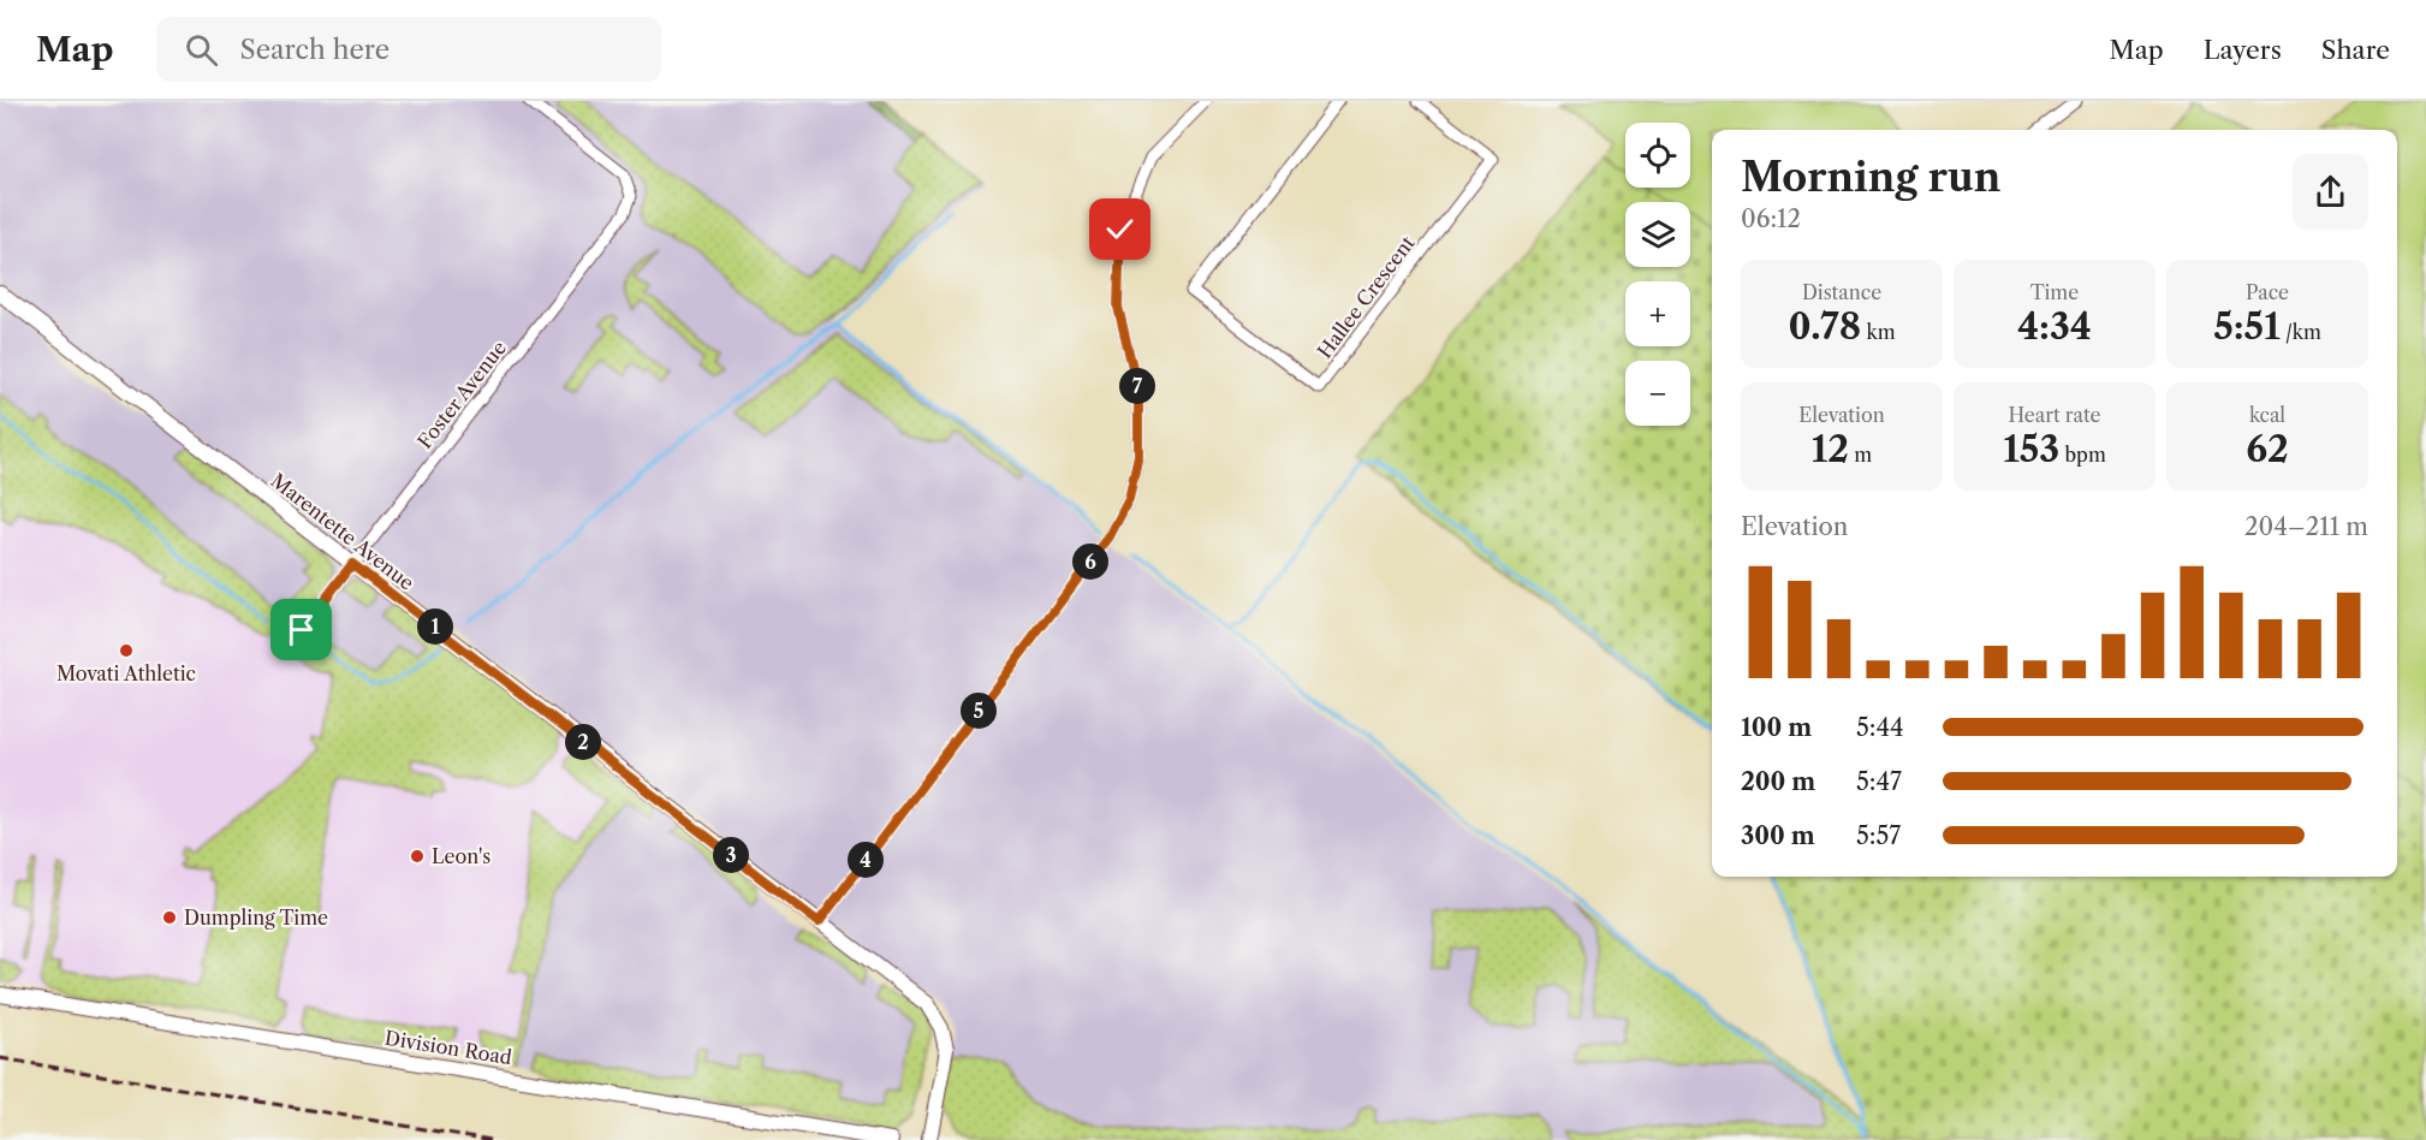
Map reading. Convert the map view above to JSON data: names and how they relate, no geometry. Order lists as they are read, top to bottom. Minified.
{"streets":{"street":["Hallee Crescent","Foster Avenue","Marentette Avenue","Division Road"]},"crossings":[["Foster Avenue","Marentette Avenue"]],"places":["Movati Athletic","Leon's","Dumpling Time"],"page":{"header":"Map","search":"Search here","nav":["Map","Layers","Share"],"map_buttons":["+","−"],"heading":["Morning run","06:12"],"stats":[["Distance","0.78 km"],["Time","4:34"],["Pace","5:51 /km"],["Elevation","12 m"],["Heart rate","153 bpm"],["kcal","62"]],"pins":["7","6","1","5","2","3","4"],"chart":["Elevation","204–211 m"],"list":[{"name":"100 m","note":"5:44"},{"name":"200 m","note":"5:47"},{"name":"300 m","note":"5:57"}]}}
